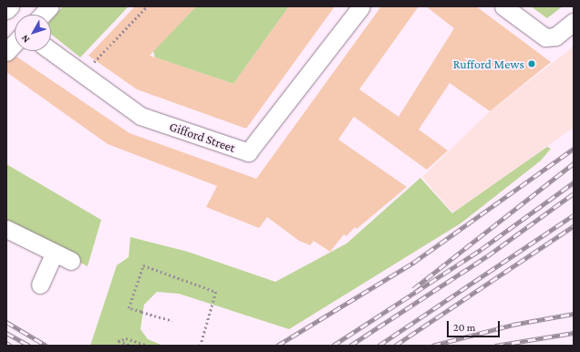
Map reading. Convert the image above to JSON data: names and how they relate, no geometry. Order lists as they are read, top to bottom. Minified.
{"streets":{"street":["Gifford Street"]},"places":["Rufford Mews"],"scale_bar":"20 m","north":"bottom left"}
